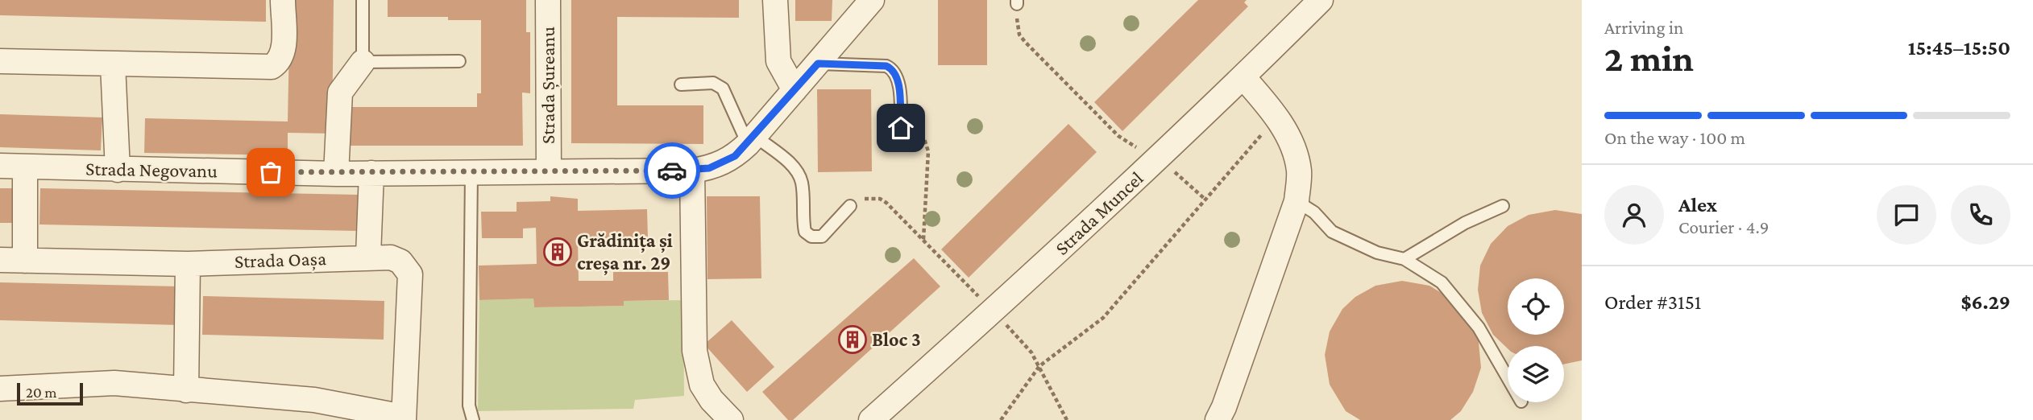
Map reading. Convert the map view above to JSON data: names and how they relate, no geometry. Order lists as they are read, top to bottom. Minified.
{"streets":{"street":["Strada Șureanu","Strada Negovanu","Strada Muncel","Strada Oașa"]},"crossings":[["Strada Șureanu","Strada Negovanu"]],"places":{"building":["Grădinița și creșa nr. 29","Bloc 3"]},"scale_bar":"20 m","page":{"heading":["2 min","Arriving in","15:45–15:50"],"panel":["Alex","Courier · 4.9","Order #3151","$6.29"],"bar":"On the way · 100 m","scale":"20 m"}}
